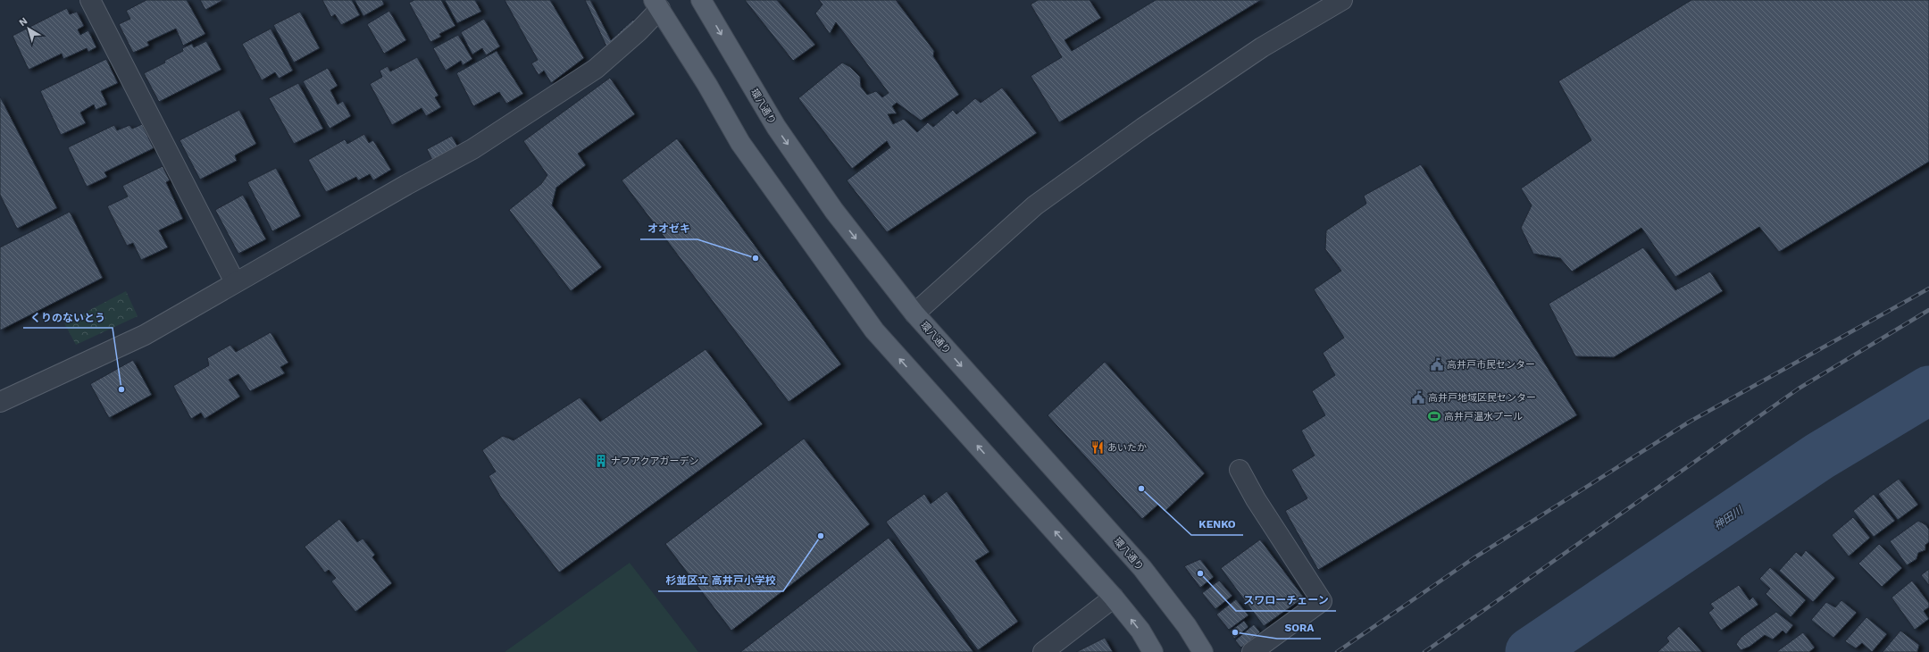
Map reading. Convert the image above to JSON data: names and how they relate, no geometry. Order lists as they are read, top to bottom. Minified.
{"streets":{"main road":["環八通り"]},"water":["神田川"],"places":{"other":["オオゼキ","くりのないとう","KENKO","杉並区立 高井戸小学校","スワローチェーン","SORA"],"public building":["高井戸市民センター","高井戸地域区民センター"],"sports":["高井戸温水プール"],"restaurant":["あいたか"],"building":["ナフアクアガーデン"]},"north":"top left"}
